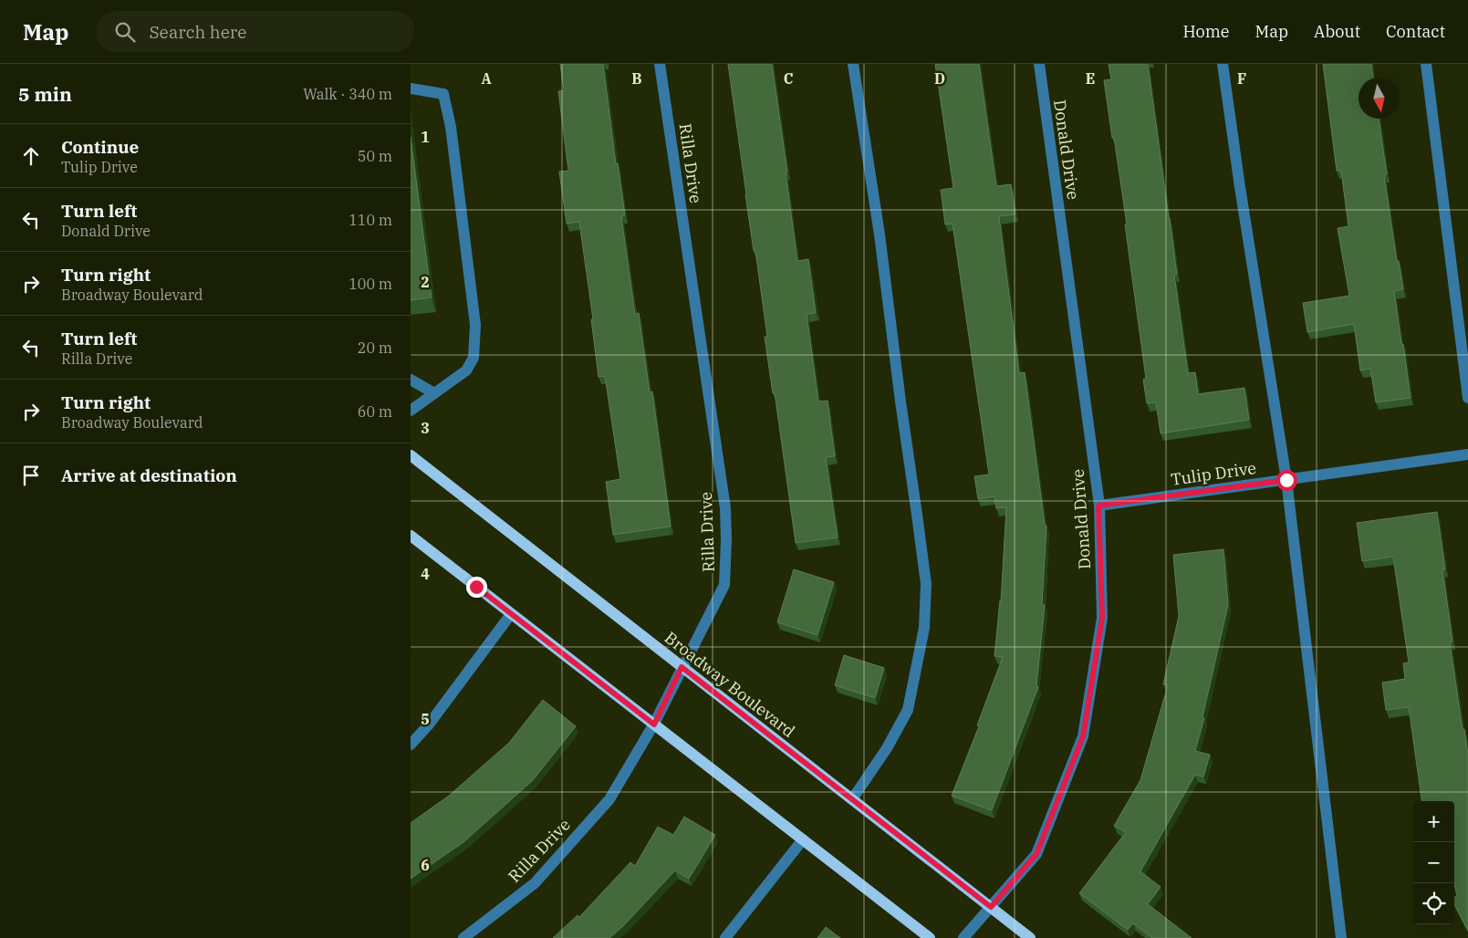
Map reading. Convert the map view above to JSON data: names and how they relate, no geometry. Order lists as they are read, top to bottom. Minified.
{"streets":{"main road":["Broadway Boulevard"],"street":["Donald Drive","Rilla Drive","Tulip Drive"]},"crossings":[["Donald Drive","Tulip Drive"],["Donald Drive","Broadway Boulevard"],["Rilla Drive","Broadway Boulevard"]],"north":"bottom","page":{"header":"Map","search":"Search here","nav":["Home","Map","About","Contact"],"heading":["5 min","Walk · 340 m"],"list":[["Continue","Tulip Drive","50 m"],["Turn left","Donald Drive","110 m"],["Turn right","Broadway Boulevard","100 m"],["Turn left","Rilla Drive","20 m"],["Turn right","Broadway Boulevard","60 m"],"Arrive at destination"],"map_buttons":["+","−"]},"grid":{"columns":["A","B","C","D","E","F"],"rows":["1","2","3","4","5","6"]}}
